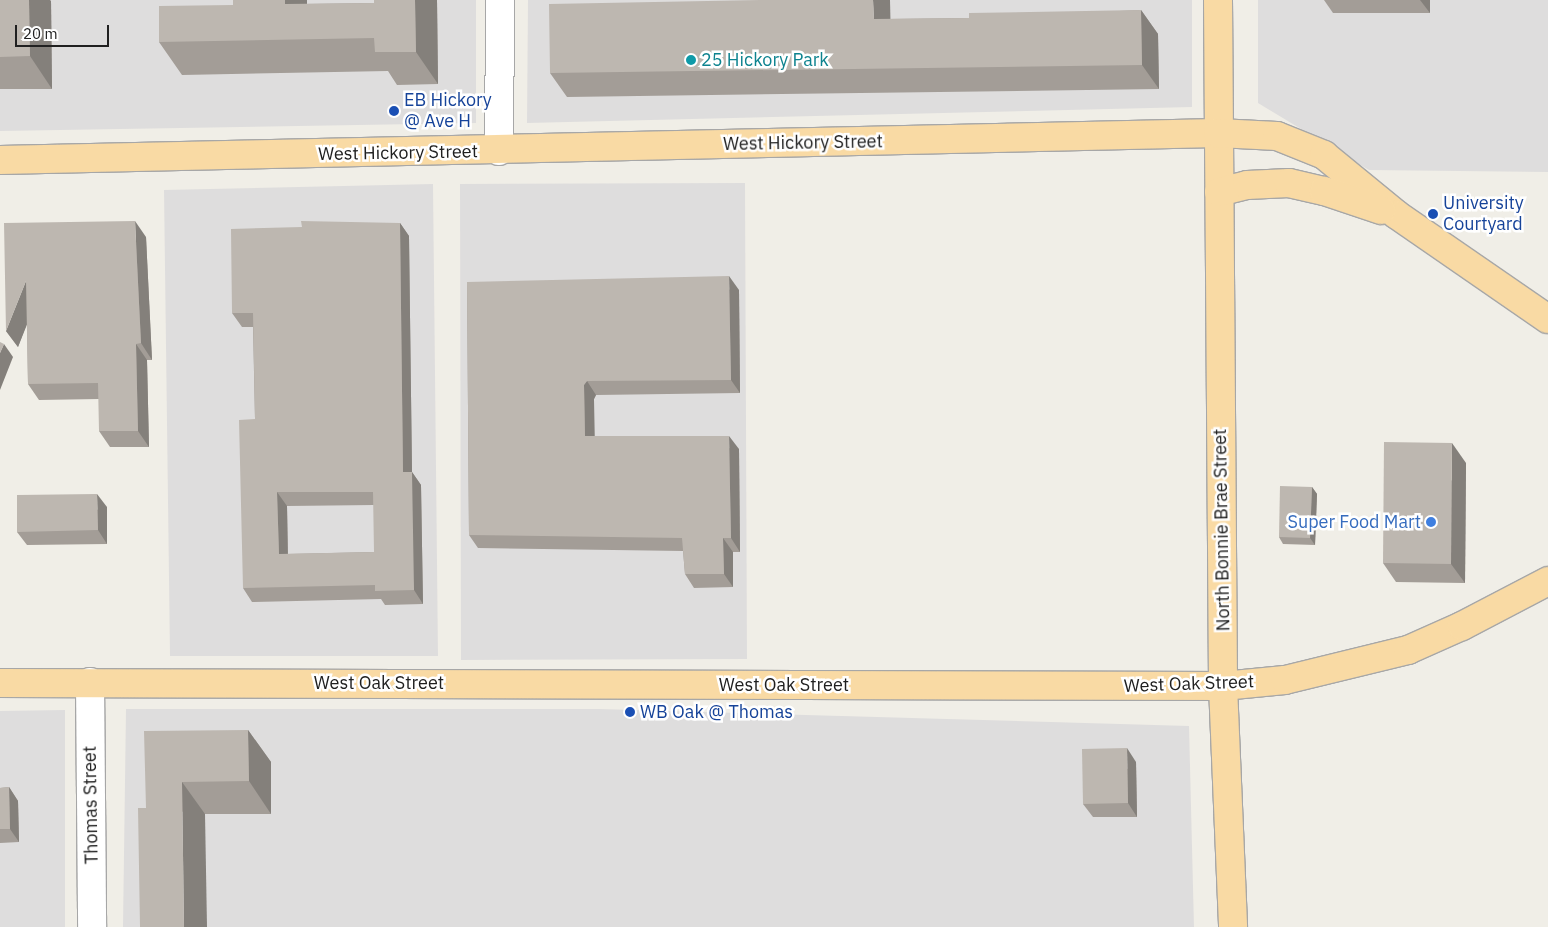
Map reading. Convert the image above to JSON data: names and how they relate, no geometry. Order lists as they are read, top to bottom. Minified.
{"streets":{"main road":["West Hickory Street","North Bonnie Brae Street","West Oak Street"],"street":["Thomas Street"]},"crossings":[["West Hickory Street","North Bonnie Brae Street"],["North Bonnie Brae Street","West Oak Street"],["West Oak Street","Thomas Street"]],"places":["25 Hickory Park","EB Hickory @ Ave H","University Courtyard","Super Food Mart","WB Oak @ Thomas"],"scale_bar":"20 m"}
